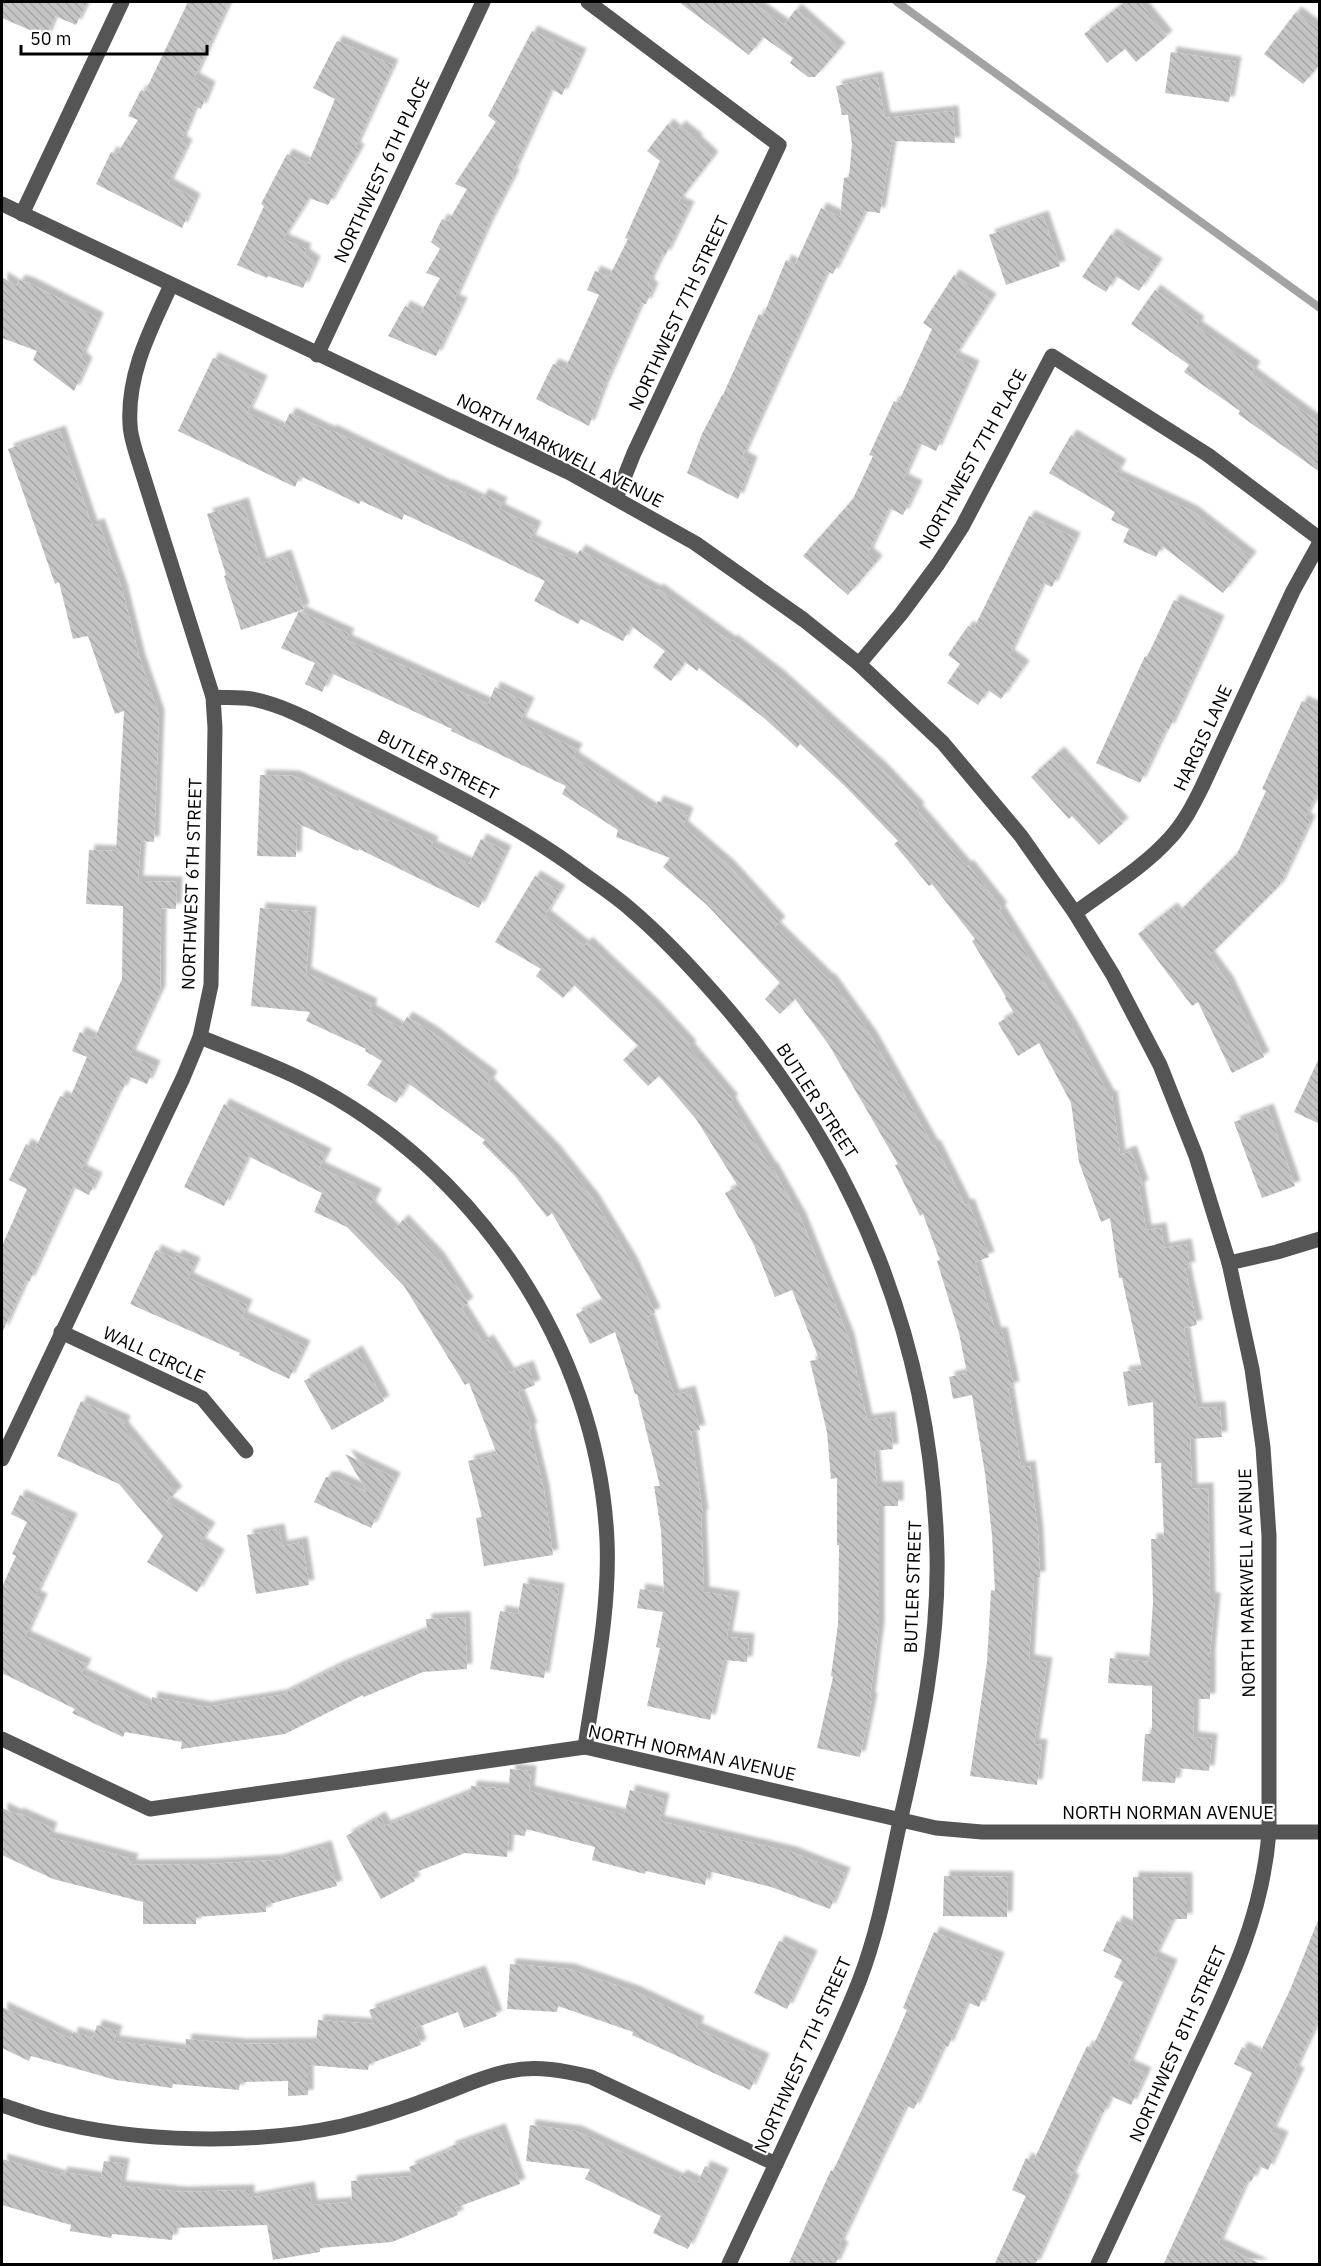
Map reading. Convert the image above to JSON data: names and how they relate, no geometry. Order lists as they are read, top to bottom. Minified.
{"streets":{"street":["NORTHWEST 6TH PLACE","NORTHWEST 7TH STREET","NORTH MARKWELL AVENUE","NORTHWEST 7TH PLACE","HARGIS LANE","BUTLER STREET","NORTHWEST 6TH STREET","WALL CIRCLE","NORTH NORMAN AVENUE","NORTHWEST 8TH STREET"]},"crossings":[["NORTHWEST 6TH PLACE","NORTH MARKWELL AVENUE"],["NORTHWEST 7TH STREET","NORTH MARKWELL AVENUE"],["NORTHWEST 7TH STREET","BUTLER STREET"],["NORTHWEST 7TH STREET","NORTH NORMAN AVENUE"],["NORTH MARKWELL AVENUE","NORTHWEST 7TH PLACE"],["NORTH MARKWELL AVENUE","HARGIS LANE"],["NORTH MARKWELL AVENUE","NORTHWEST 6TH STREET"],["NORTH MARKWELL AVENUE","NORTH NORMAN AVENUE"],["NORTH MARKWELL AVENUE","NORTHWEST 8TH STREET"],["NORTHWEST 7TH PLACE","HARGIS LANE"],["BUTLER STREET","NORTHWEST 6TH STREET"],["BUTLER STREET","NORTH NORMAN AVENUE"],["NORTHWEST 6TH STREET","WALL CIRCLE"],["NORTH NORMAN AVENUE","NORTHWEST 8TH STREET"]],"scale_bar":"50 m"}
